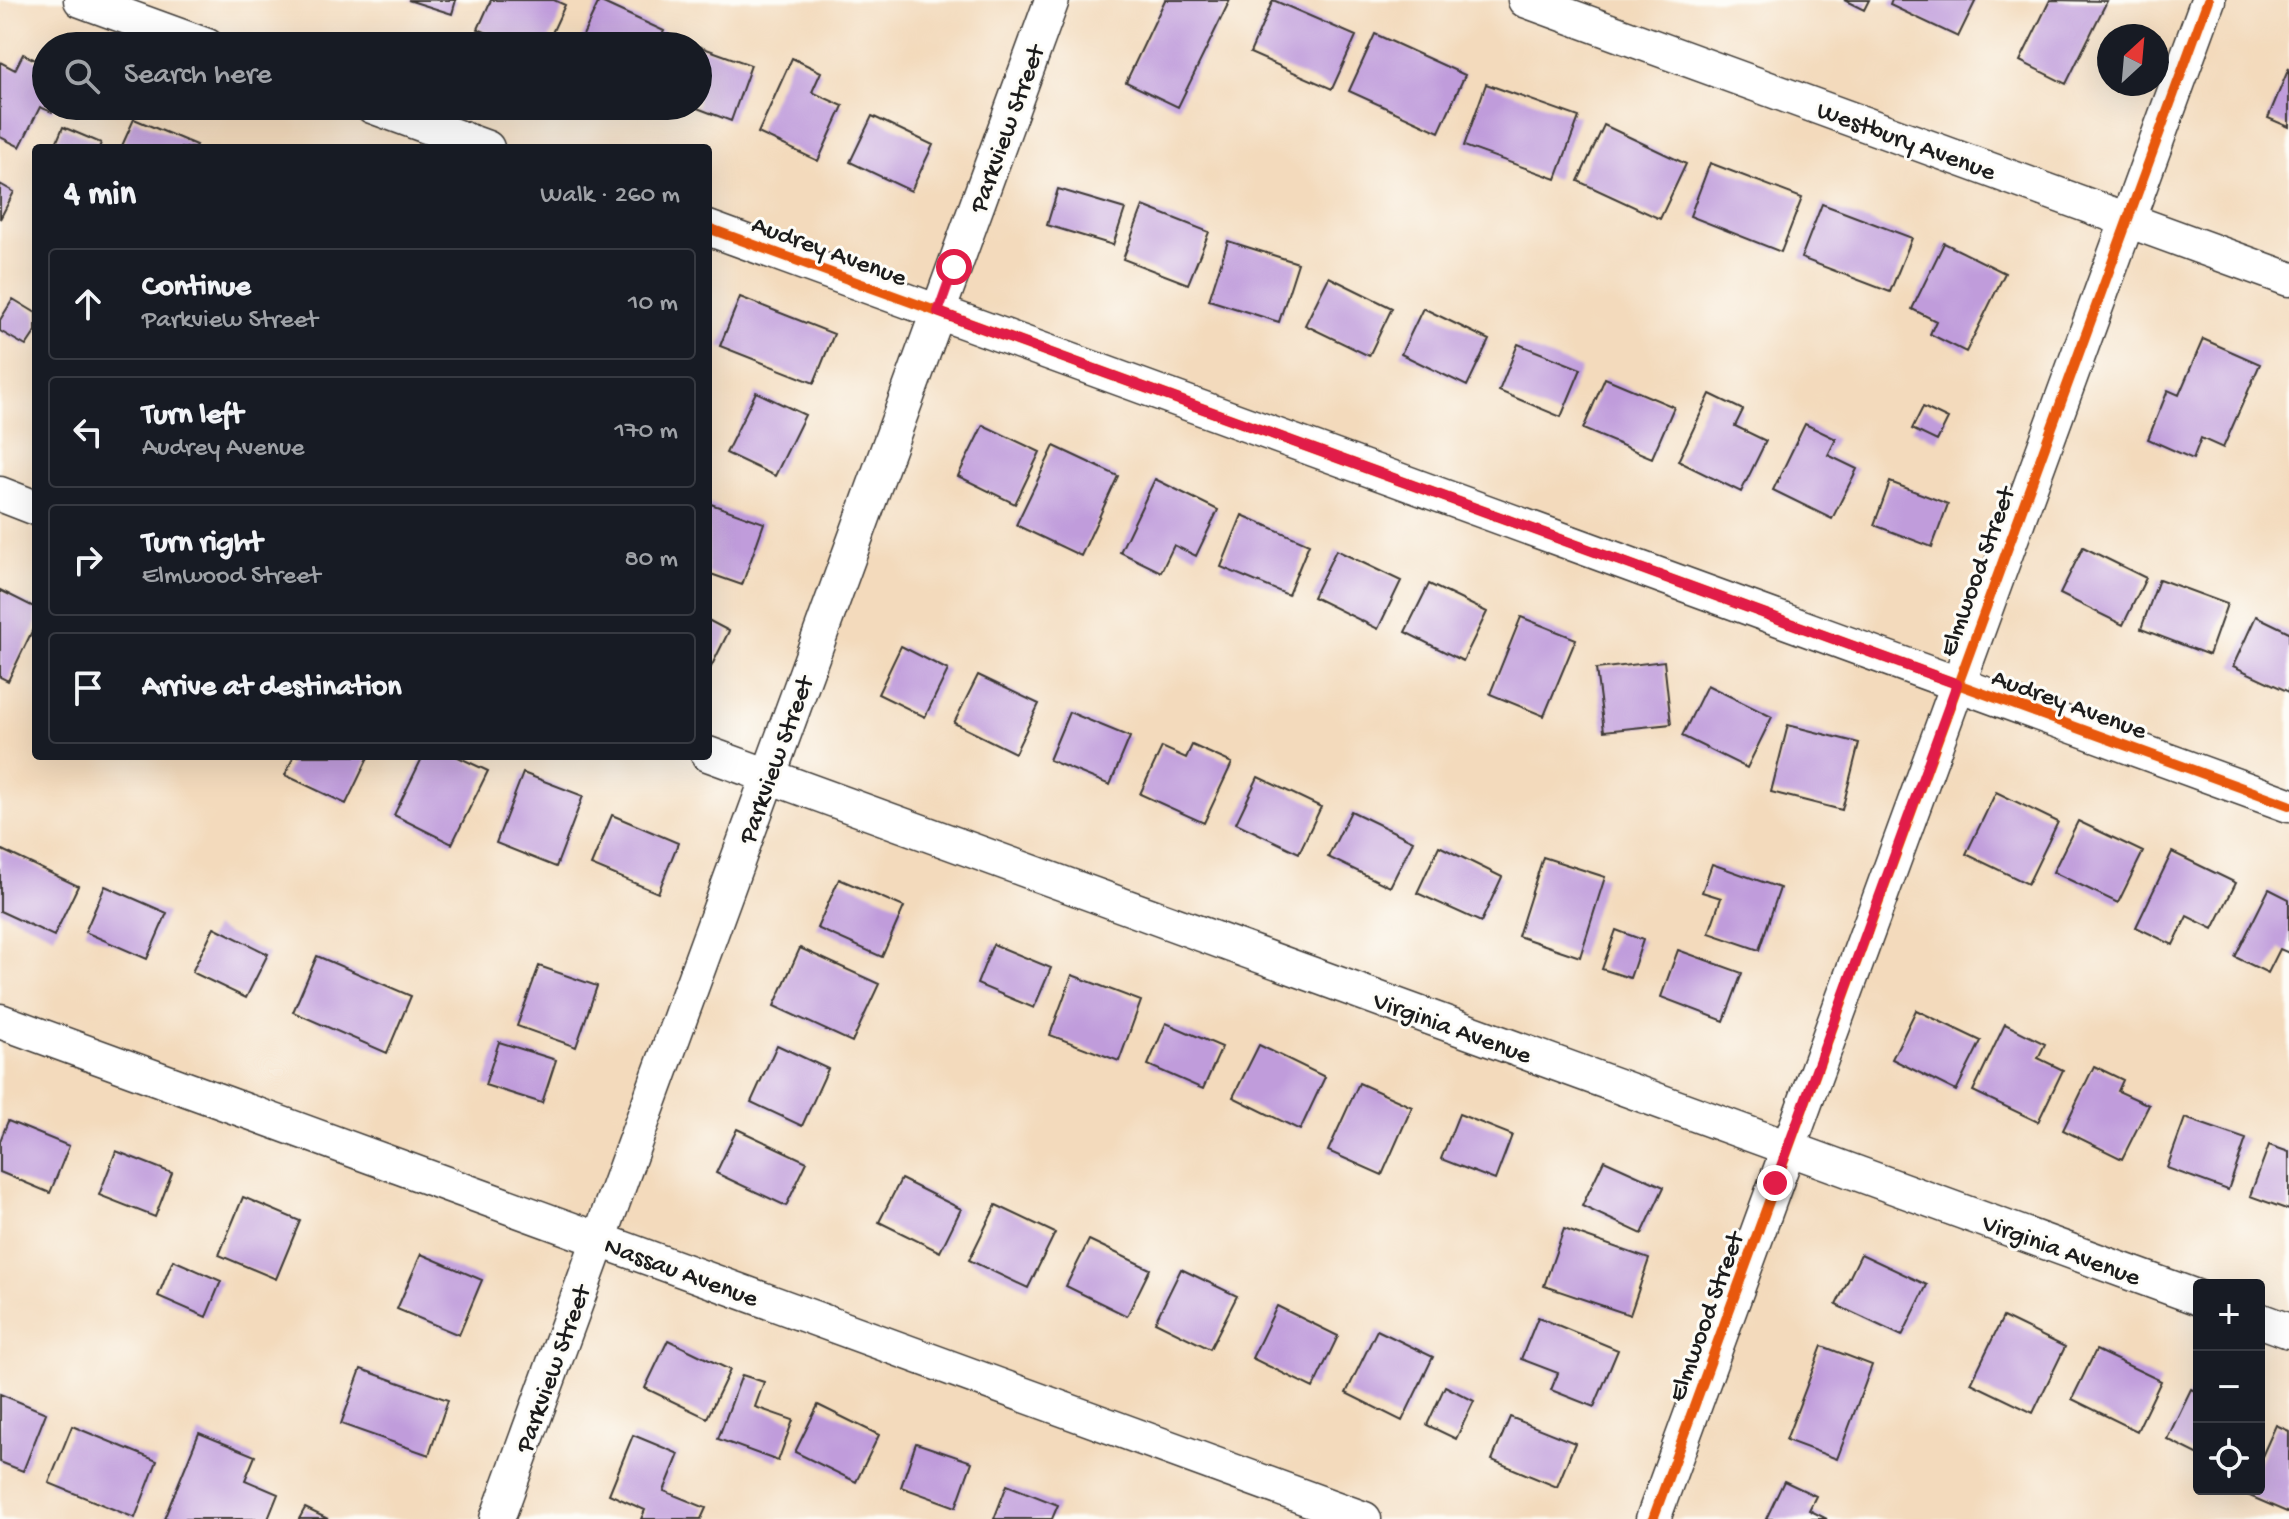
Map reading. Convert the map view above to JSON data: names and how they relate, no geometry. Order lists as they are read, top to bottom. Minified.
{"streets":{"street":["Parkview Street","Westbury Avenue","Audrey Avenue","Elmwood Street","Virginia Avenue","Nassau Avenue"]},"crossings":[["Parkview Street","Audrey Avenue"],["Parkview Street","Virginia Avenue"],["Parkview Street","Nassau Avenue"],["Westbury Avenue","Elmwood Street"],["Audrey Avenue","Elmwood Street"],["Elmwood Street","Virginia Avenue"]],"north":"top right","page":{"search":"Search here","heading":["4 min","Walk · 260 m"],"list":[["Continue","Parkview Street","10 m"],["Turn left","Audrey Avenue","170 m"],["Turn right","Elmwood Street","80 m"],"Arrive at destination"],"map_buttons":["+","−"]}}
